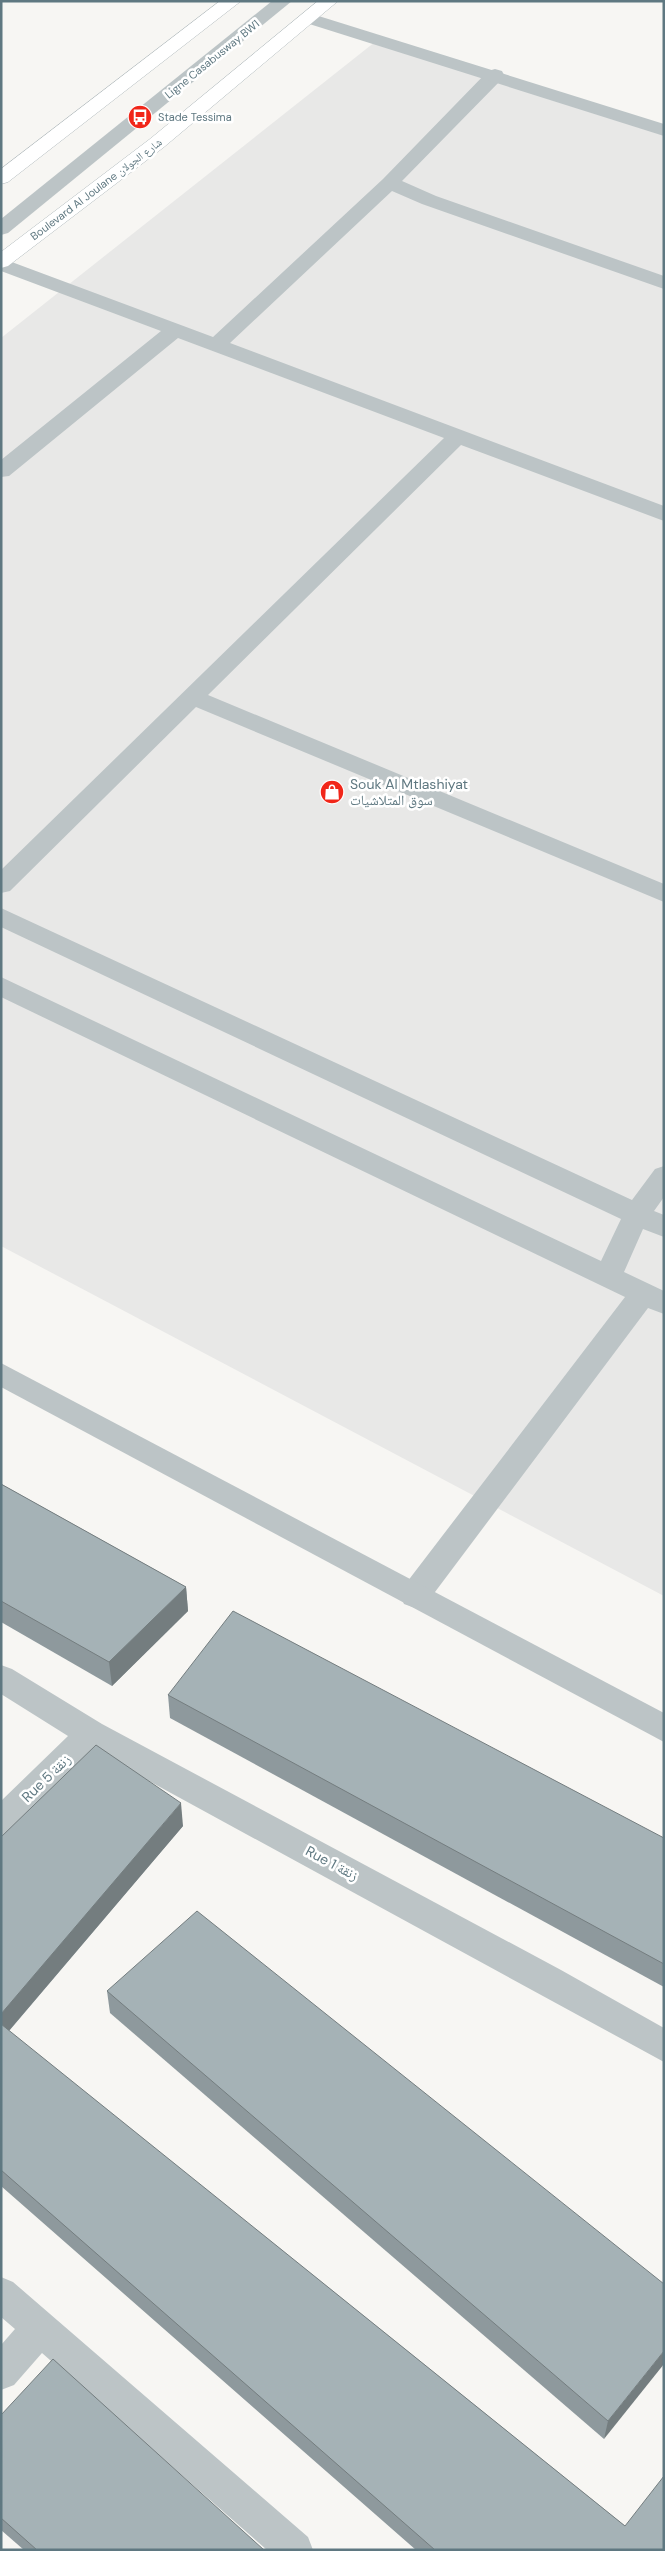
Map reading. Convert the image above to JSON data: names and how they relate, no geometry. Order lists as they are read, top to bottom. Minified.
{"streets":{"main road":["Boulevard Al Joulane شارع الجولان"],"street":["Ligne Casabusway BW1","Rue 5 زنقة","Rue 1 زنقة"]},"crossings":[["Rue 5 زنقة","Rue 1 زنقة"]],"places":{"bus stop":["Stade Tessima"],"shop":["Souk Al Mtlashiyat سوق المتلاشيات"]}}
